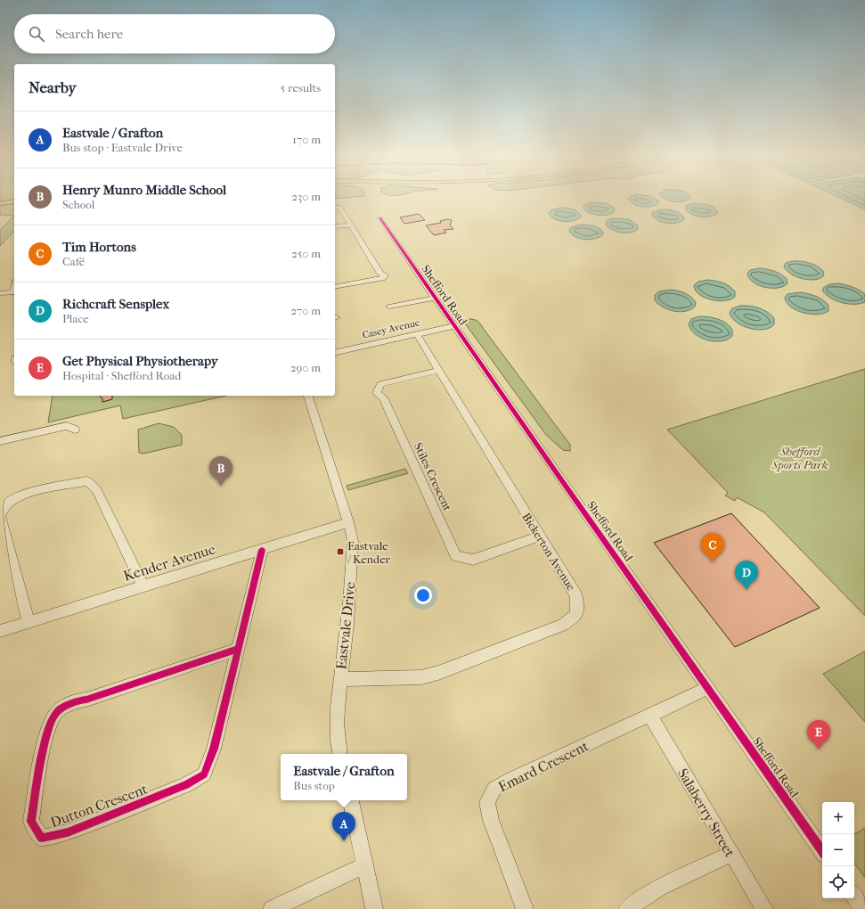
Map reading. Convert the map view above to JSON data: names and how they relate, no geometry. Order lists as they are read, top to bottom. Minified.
{"streets":{"street":["Shefford Road","Casey Avenue","Stiles Crescent","Bickerton Avenue","Kender Avenue","Eastvale Drive","Emard Crescent","Dutton Crescent","Salaberry Street"]},"crossings":[["Shefford Road","Casey Avenue"],["Shefford Road","Emard Crescent"],["Casey Avenue","Bickerton Avenue"],["Stiles Crescent","Bickerton Avenue"],["Bickerton Avenue","Eastvale Drive"],["Kender Avenue","Eastvale Drive"],["Kender Avenue","Dutton Crescent"],["Emard Crescent","Salaberry Street"]],"parks":["Shefford Sports Park"],"places":{"transit":["Eastvale / Kender"]},"page":{"search":"Search here","heading":["Nearby","5 results"],"list":[{"mark":"A","name":"Eastvale / Grafton","note":"Bus stop · Eastvale Drive","value":"170 m"},{"mark":"B","name":"Henry Munro Middle School","note":"School","value":"230 m"},{"mark":"C","name":"Tim Hortons","note":"Café","value":"250 m"},{"mark":"D","name":"Richcraft Sensplex","note":"Place","value":"270 m"},{"mark":"E","name":"Get Physical Physiotherapy","note":"Hospital · Shefford Road","value":"290 m"}],"pins":["B","C","D","E","A"],"popup":["Eastvale / Grafton","Bus stop"],"map_buttons":["+","−"]}}
